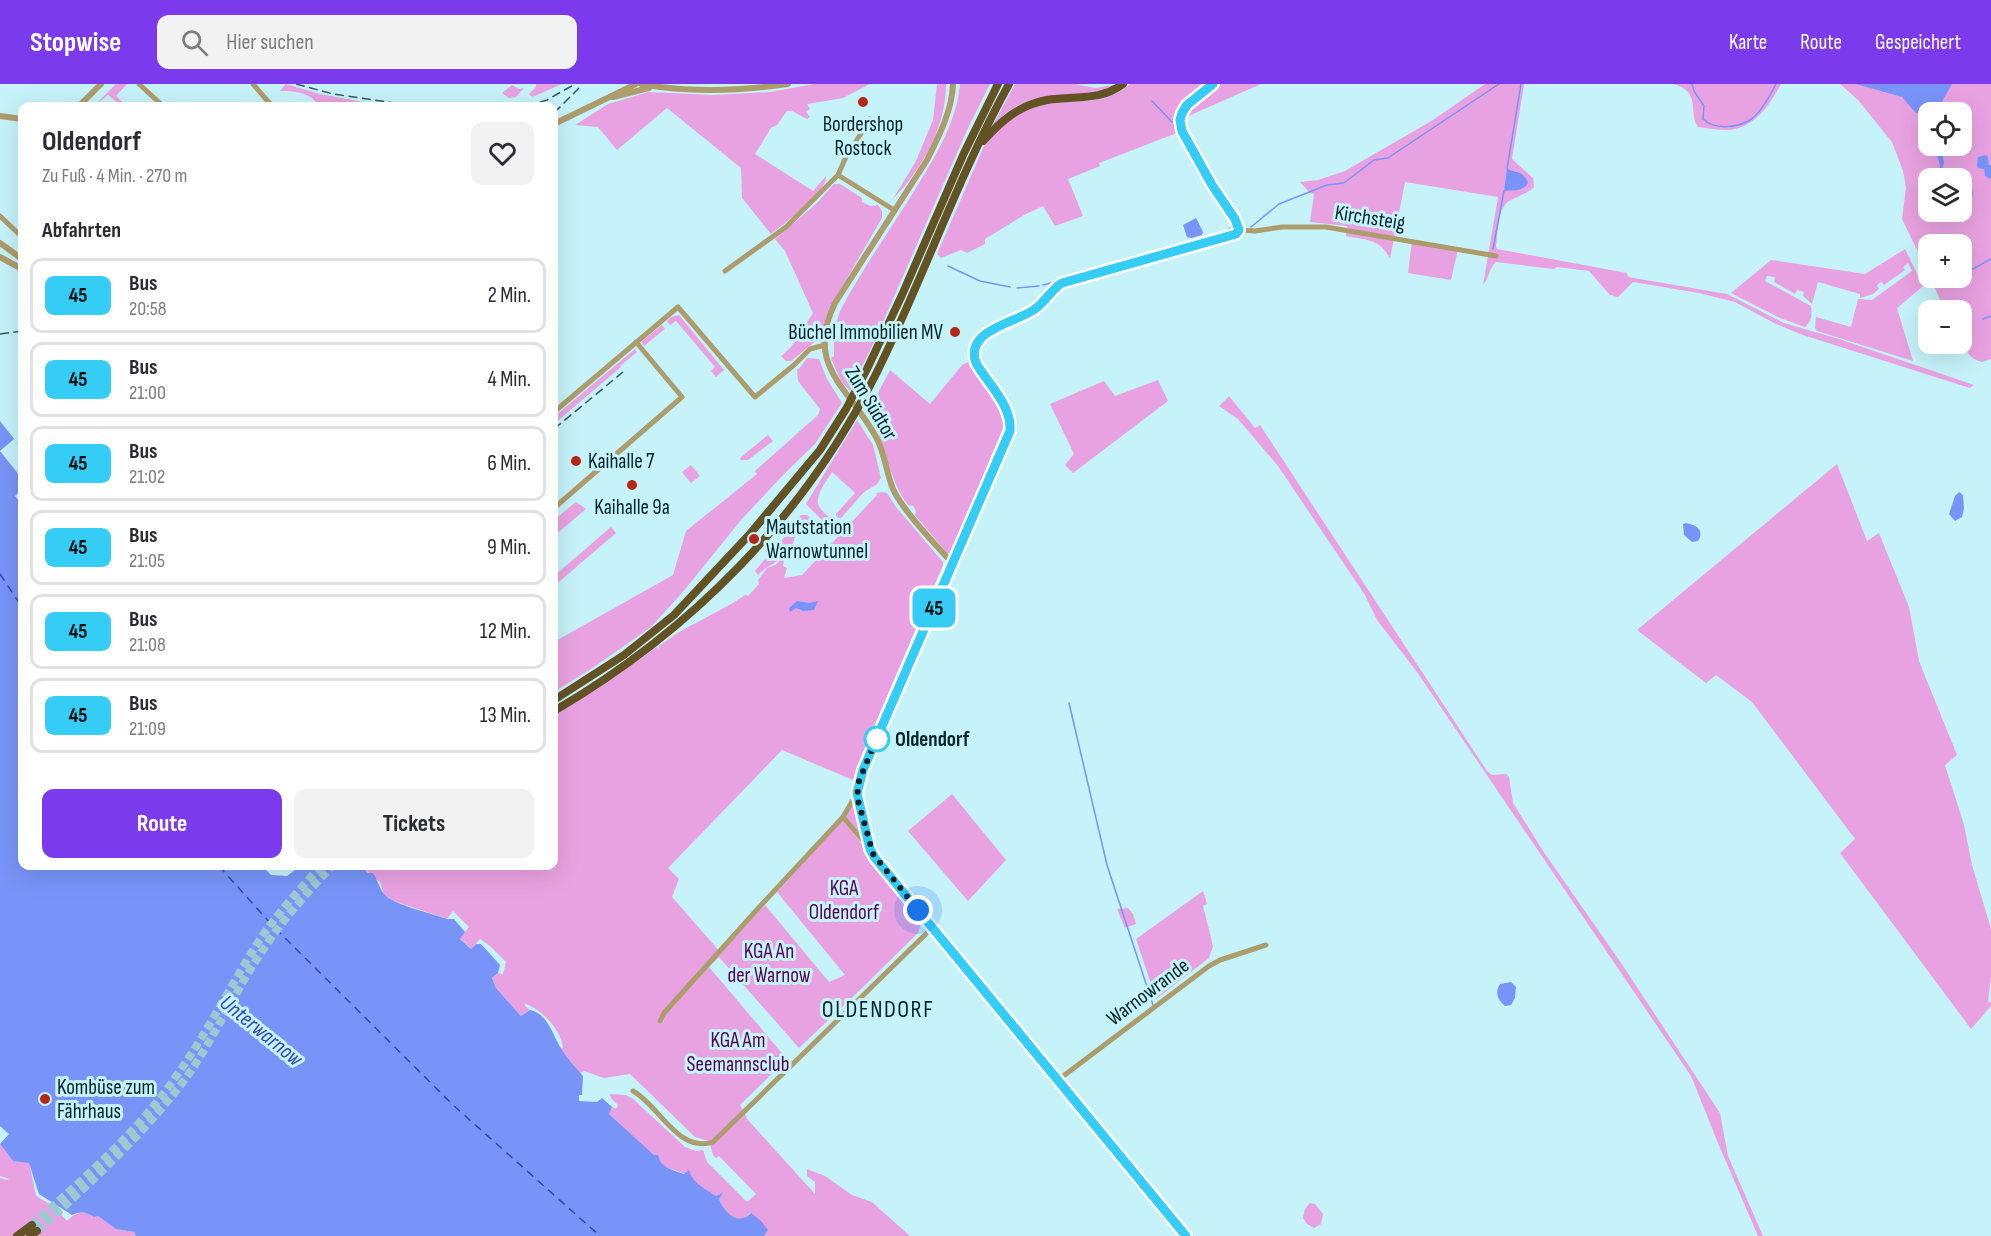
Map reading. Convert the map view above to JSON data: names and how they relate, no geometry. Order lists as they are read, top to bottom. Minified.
{"streets":{"street":["Kirchsteig","Zum Südtor","Warnowrande"]},"districts":["OLDENDORF"],"water":["Unterwarnow"],"parks":["KGA Oldendorf","KGA An der Warnow","KGA Am Seemannsclub"],"places":["Bordershop Rostock","Büchel Immobilien MV","Kaihalle 7","Kaihalle 9a","Mautstation Warnowtunnel","Oldendorf","Kombüse zum Fährhaus"],"lines":["bus line 45"],"page":{"header":"Stopwise","search":"Hier suchen","nav":["Karte","Route","Gespeichert"],"on_map":"45","map_buttons":["+","−"],"heading":[["Oldendorf","Zu Fuß · 4 Min. · 270 m"],"Abfahrten"],"list":[{"mark":"45","name":"Bus","note":"20:58","value":"2 Min."},{"mark":"45","name":"Bus","note":"21:00","value":"4 Min."},{"mark":"45","name":"Bus","note":"21:02","value":"6 Min."},{"mark":"45","name":"Bus","note":"21:05","value":"9 Min."},{"mark":"45","name":"Bus","note":"21:08","value":"12 Min."},{"mark":"45","name":"Bus","note":"21:09","value":"13 Min."}],"buttons":["Route","Tickets"]}}
